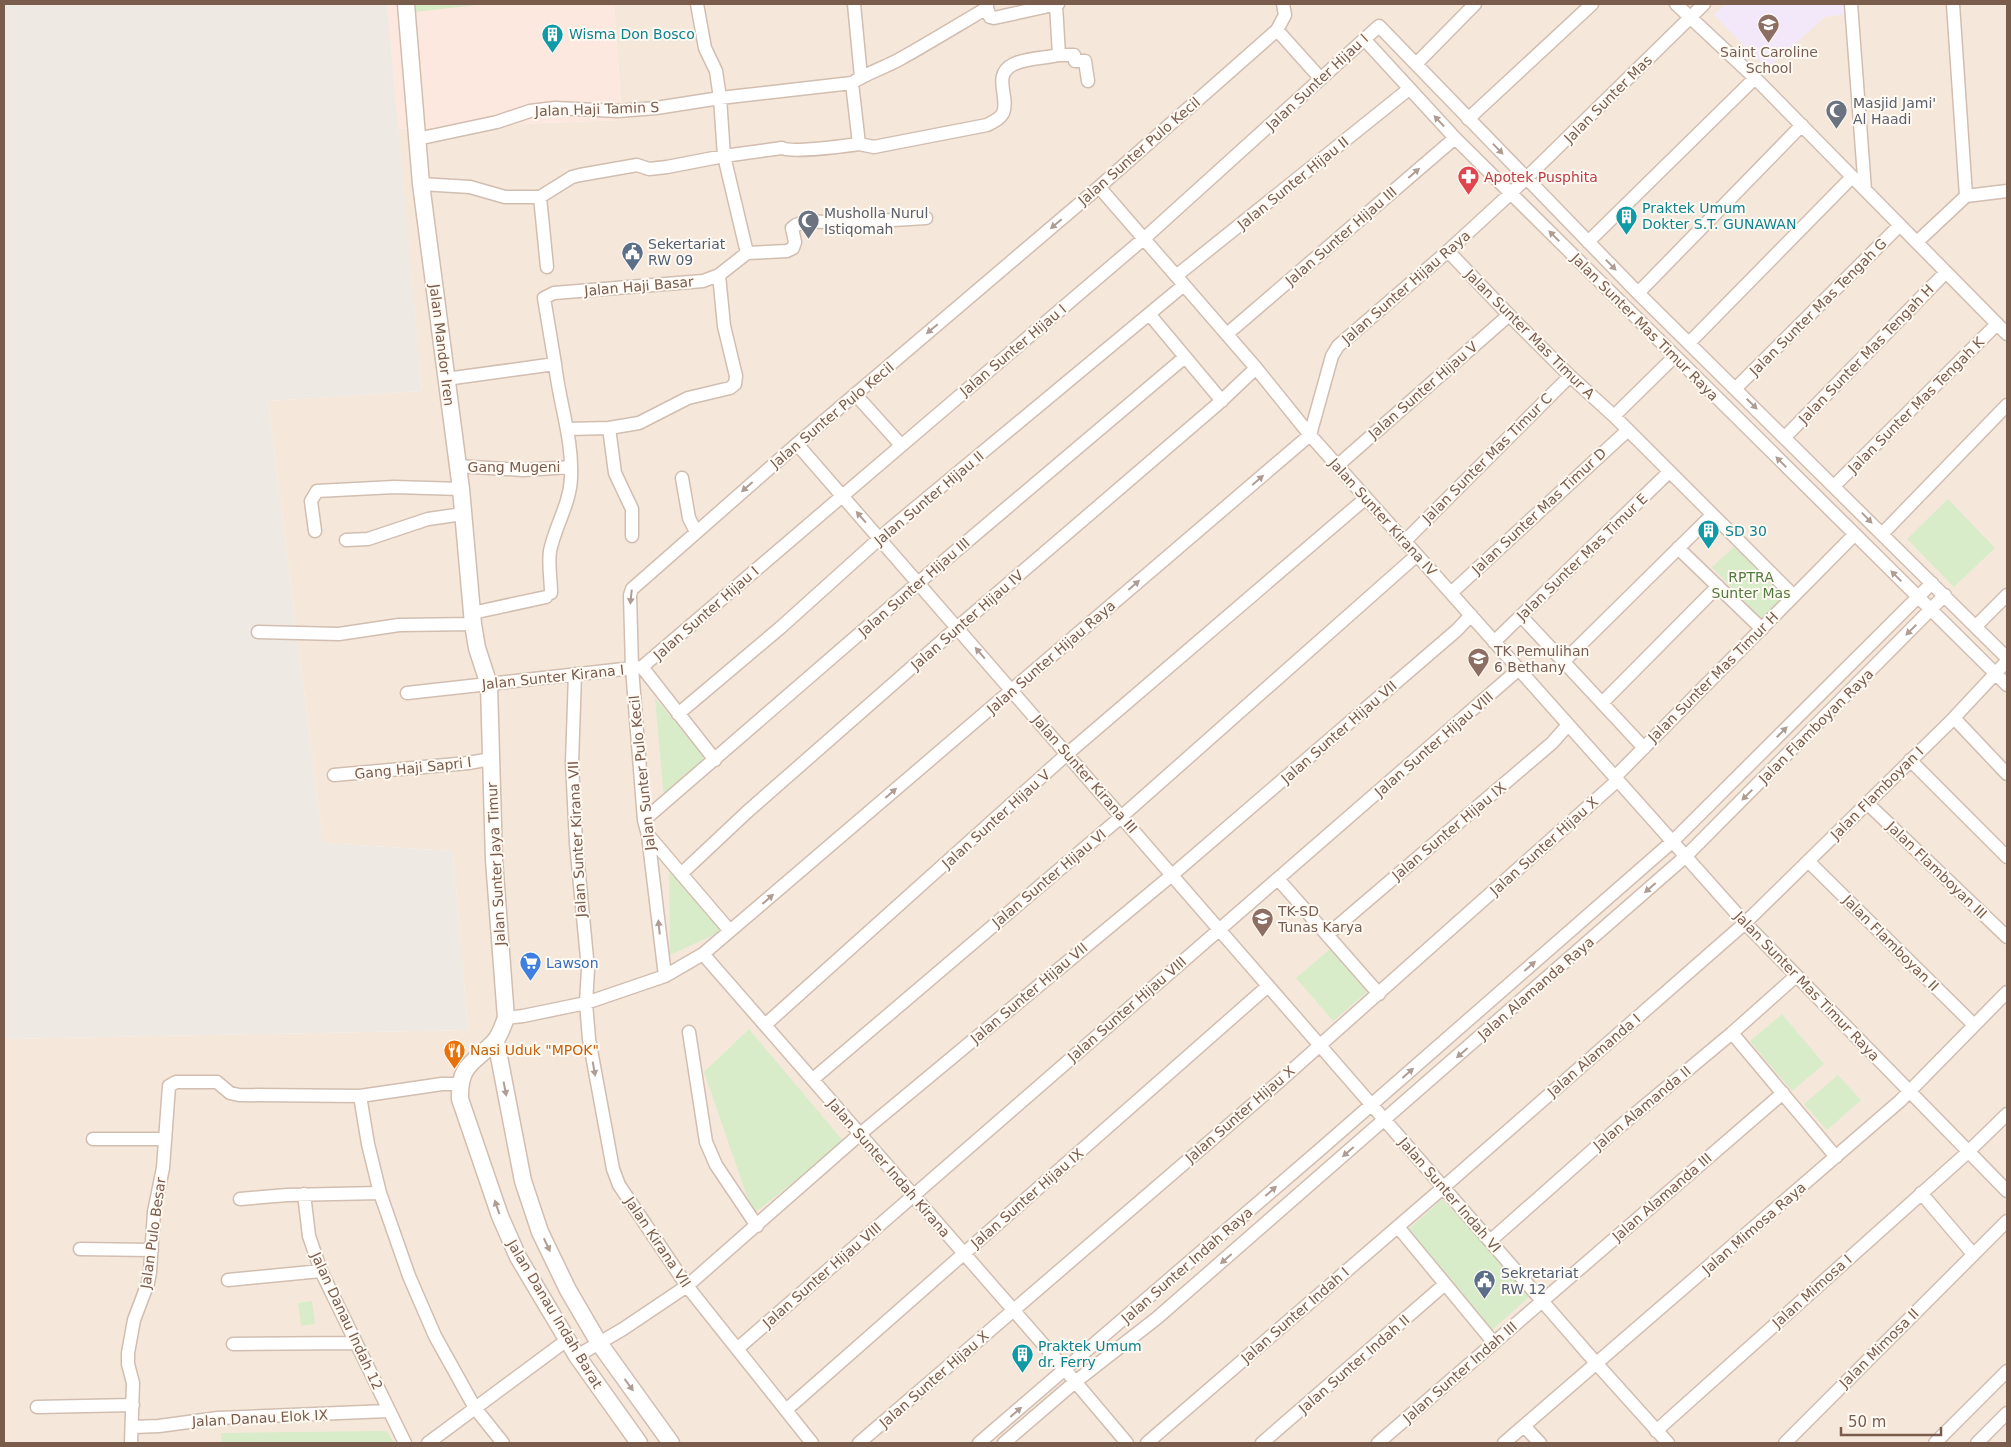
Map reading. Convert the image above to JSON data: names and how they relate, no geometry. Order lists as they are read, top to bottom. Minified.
{"streets":{"street":["Jalan Sunter Hijau I","Jalan Sunter Mas","Jalan Haji Tamin S","Jalan Sunter Pulo Kecil","Jalan Sunter Hijau II","Jalan Sunter Hijau III","Jalan Haji Basar","Jalan Sunter Hijau Raya","Jalan Sunter Mas Tengah G","Jalan Sunter Mas Timur Raya","Jalan Sunter Mas Timur A","Jalan Mandor Iren","Jalan Sunter Mas Tengah H","Jalan Sunter Hijau V","Jalan Sunter Mas Tengah K","Jalan Sunter Mas Timur C","Gang Mugeni","Jalan Sunter Mas Timur D","Jalan Sunter Kirana IV","Jalan Sunter Mas Timur E","Jalan Sunter Hijau IV","Jalan Sunter Kirana I","Jalan Sunter Mas Timur H","Jalan Flamboyan Raya","Jalan Sunter Hijau VII","Jalan Sunter Hijau VIII","Gang Haji Sapri I","Jalan Sunter Kirana III","Jalan Flamboyan I","Jalan Sunter Hijau IX","Jalan Sunter Kirana VII","Jalan Sunter Hijau X","Jalan Sunter Jaya Timur","Jalan Flamboyan III","Jalan Sunter Hijau VI","Jalan Flamboyan II","Jalan Alamanda Raya","Jalan Alamanda I","Jalan Alamanda II","Jalan Sunter Indah Kirana","Jalan Sunter Indah VI","Jalan Alamanda III","Jalan Mimosa Raya","Jalan Pulo Besar","Jalan Kirana VII","Jalan Sunter Indah Raya","Jalan Mimosa I","Jalan Danau Indah Barat","Jalan Sunter Indah I","Jalan Danau Indah 12","Jalan Mimosa II","Jalan Sunter Indah II","Jalan Sunter Indah III","Jalan Danau Elok IX"]},"crossings":[["Jalan Sunter Hijau I","Jalan Sunter Pulo Kecil"],["Jalan Sunter Hijau I","Jalan Sunter Mas Timur Raya"],["Jalan Sunter Hijau I","Jalan Sunter Kirana IV"],["Jalan Sunter Hijau I","Jalan Sunter Kirana I"],["Jalan Sunter Hijau I","Jalan Sunter Kirana III"],["Jalan Sunter Mas","Jalan Sunter Hijau Raya"],["Jalan Sunter Mas","Jalan Sunter Mas Timur Raya"],["Jalan Haji Tamin S","Jalan Mandor Iren"],["Jalan Sunter Pulo Kecil","Jalan Sunter Hijau III"],["Jalan Sunter Pulo Kecil","Jalan Sunter Hijau Raya"],["Jalan Sunter Pulo Kecil","Jalan Sunter Kirana IV"],["Jalan Sunter Pulo Kecil","Jalan Sunter Kirana I"],["Jalan Sunter Pulo Kecil","Jalan Sunter Kirana III"],["Jalan Sunter Hijau II","Jalan Sunter Mas Timur Raya"],["Jalan Sunter Hijau II","Jalan Sunter Kirana IV"],["Jalan Sunter Hijau II","Jalan Sunter Kirana I"],["Jalan Sunter Hijau II","Jalan Sunter Kirana III"],["Jalan Sunter Hijau III","Jalan Sunter Mas Timur Raya"],["Jalan Sunter Hijau III","Jalan Sunter Kirana IV"],["Jalan Sunter Hijau III","Jalan Sunter Kirana I"],["Jalan Sunter Hijau III","Jalan Sunter Kirana III"],["Jalan Sunter Hijau Raya","Jalan Sunter Mas Timur Raya"],["Jalan Sunter Hijau Raya","Jalan Sunter Mas Timur A"],["Jalan Sunter Hijau Raya","Jalan Sunter Kirana IV"],["Jalan Sunter Hijau Raya","Jalan Sunter Kirana III"],["Jalan Sunter Hijau Raya","Jalan Sunter Kirana VII"],["Jalan Sunter Hijau Raya","Jalan Sunter Jaya Timur"],["Jalan Sunter Hijau Raya","Jalan Sunter Indah Kirana"],["Jalan Sunter Hijau Raya","Jalan Kirana VII"],["Jalan Sunter Mas Tengah G","Jalan Sunter Mas Timur Raya"],["Jalan Sunter Mas Timur Raya","Jalan Sunter Mas Tengah H"],["Jalan Sunter Mas Timur Raya","Jalan Sunter Mas Tengah K"],["Jalan Sunter Mas Timur Raya","Jalan Sunter Kirana IV"],["Jalan Sunter Mas Timur Raya","Jalan Sunter Mas Timur H"],["Jalan Sunter Mas Timur Raya","Jalan Flamboyan Raya"],["Jalan Sunter Mas Timur Raya","Jalan Flamboyan I"],["Jalan Sunter Mas Timur Raya","Jalan Alamanda Raya"],["Jalan Sunter Mas Timur Raya","Jalan Alamanda I"],["Jalan Sunter Mas Timur Raya","Jalan Alamanda II"],["Jalan Sunter Mas Timur Raya","Jalan Mimosa Raya"],["Jalan Sunter Mas Timur Raya","Jalan Mimosa I"],["Jalan Sunter Mas Timur A","Jalan Sunter Hijau V"],["Jalan Sunter Mas Timur A","Jalan Sunter Mas Timur C"],["Jalan Sunter Mas Timur A","Jalan Sunter Mas Timur D"],["Jalan Sunter Mas Timur A","Jalan Sunter Mas Timur E"],["Jalan Sunter Mas Timur A","Jalan Sunter Mas Timur H"],["Jalan Mandor Iren","Gang Mugeni"],["Jalan Mandor Iren","Jalan Sunter Kirana I"],["Jalan Mandor Iren","Jalan Sunter Jaya Timur"],["Jalan Sunter Hijau V","Jalan Sunter Kirana IV"],["Jalan Sunter Hijau V","Jalan Sunter Kirana III"],["Jalan Sunter Hijau V","Jalan Sunter Indah Kirana"],["Jalan Sunter Mas Timur C","Jalan Sunter Kirana IV"],["Jalan Sunter Mas Timur D","Jalan Sunter Kirana IV"],["Jalan Sunter Kirana IV","Jalan Sunter Mas Timur E"],["Jalan Sunter Kirana IV","Jalan Sunter Hijau IV"],["Jalan Sunter Kirana IV","Jalan Sunter Mas Timur H"],["Jalan Sunter Kirana IV","Jalan Flamboyan Raya"],["Jalan Sunter Kirana IV","Jalan Sunter Hijau VII"],["Jalan Sunter Kirana IV","Jalan Sunter Hijau VIII"],["Jalan Sunter Kirana IV","Jalan Sunter Hijau IX"],["Jalan Sunter Kirana IV","Jalan Sunter Hijau X"],["Jalan Sunter Kirana IV","Jalan Sunter Hijau VI"],["Jalan Sunter Kirana IV","Jalan Alamanda Raya"],["Jalan Sunter Hijau IV","Jalan Sunter Kirana III"],["Jalan Sunter Kirana I","Jalan Sunter Kirana VII"],["Jalan Sunter Kirana I","Jalan Sunter Jaya Timur"],["Jalan Sunter Mas Timur H","Jalan Sunter Hijau X"],["Jalan Flamboyan Raya","Jalan Alamanda Raya"],["Jalan Sunter Hijau VII","Jalan Sunter Kirana III"],["Jalan Sunter Hijau VII","Jalan Sunter Indah Kirana"],["Jalan Sunter Hijau VII","Jalan Kirana VII"],["Jalan Sunter Hijau VII","Jalan Danau Indah Barat"],["Jalan Sunter Hijau VIII","Jalan Sunter Kirana III"],["Jalan Sunter Hijau VIII","Jalan Sunter Indah Kirana"],["Jalan Sunter Hijau VIII","Jalan Kirana VII"],["Gang Haji Sapri I","Jalan Sunter Jaya Timur"],["Jalan Sunter Kirana III","Jalan Sunter Hijau IX"],["Jalan Sunter Kirana III","Jalan Sunter Hijau X"],["Jalan Sunter Kirana III","Jalan Sunter Hijau VI"],["Jalan Sunter Kirana III","Jalan Alamanda Raya"],["Jalan Sunter Kirana III","Jalan Sunter Indah VI"],["Jalan Sunter Kirana III","Jalan Sunter Indah Raya"],["Jalan Flamboyan I","Jalan Flamboyan III"],["Jalan Flamboyan I","Jalan Flamboyan II"],["Jalan Flamboyan I","Jalan Alamanda I"],["Jalan Sunter Hijau IX","Jalan Sunter Indah Kirana"],["Jalan Sunter Hijau IX","Jalan Kirana VII"],["Jalan Sunter Kirana VII","Jalan Kirana VII"],["Jalan Sunter Hijau X","Jalan Sunter Indah Kirana"],["Jalan Sunter Jaya Timur","Jalan Danau Indah Barat"],["Jalan Sunter Hijau VI","Jalan Sunter Indah Kirana"],["Jalan Flamboyan II","Jalan Mimosa Raya"],["Jalan Alamanda Raya","Jalan Sunter Indah VI"],["Jalan Alamanda Raya","Jalan Sunter Indah Raya"],["Jalan Alamanda I","Jalan Sunter Indah VI"],["Jalan Alamanda I","Jalan Sunter Indah I"],["Jalan Alamanda II","Jalan Sunter Indah VI"],["Jalan Sunter Indah Kirana","Jalan Sunter Indah Raya"],["Jalan Sunter Indah VI","Jalan Alamanda III"],["Jalan Sunter Indah VI","Jalan Mimosa Raya"],["Jalan Sunter Indah VI","Jalan Sunter Indah Raya"],["Jalan Sunter Indah VI","Jalan Mimosa I"],["Jalan Sunter Indah VI","Jalan Sunter Indah I"],["Jalan Sunter Indah VI","Jalan Sunter Indah III"],["Jalan Alamanda III","Jalan Sunter Indah III"],["Jalan Pulo Besar","Jalan Danau Elok IX"],["Jalan Danau Indah 12","Jalan Danau Elok IX"]],"one_way":["Jalan Sunter Hijau Raya"],"parks":["RPTRA Sunter Mas"],"places":{"school or university":["Saint Caroline School","TK Pemulihan 6 Bethany","TK-SD Tunas Karya"],"building":["Wisma Don Bosco","Praktek Umum Dokter S.T. GUNAWAN","SD 30","Praktek Umum dr. Ferry"],"mosque":["Masjid Jami' Al Haadi","Musholla Nurul Istiqomah"],"pharmacy":["Apotek Pusphita"],"public building":["Sekertariat RW 09","Sekretariat RW 12"],"supermarket":["Lawson"],"restaurant":["Nasi Uduk \"MPOK\""]},"scale_bar":"50 m"}
